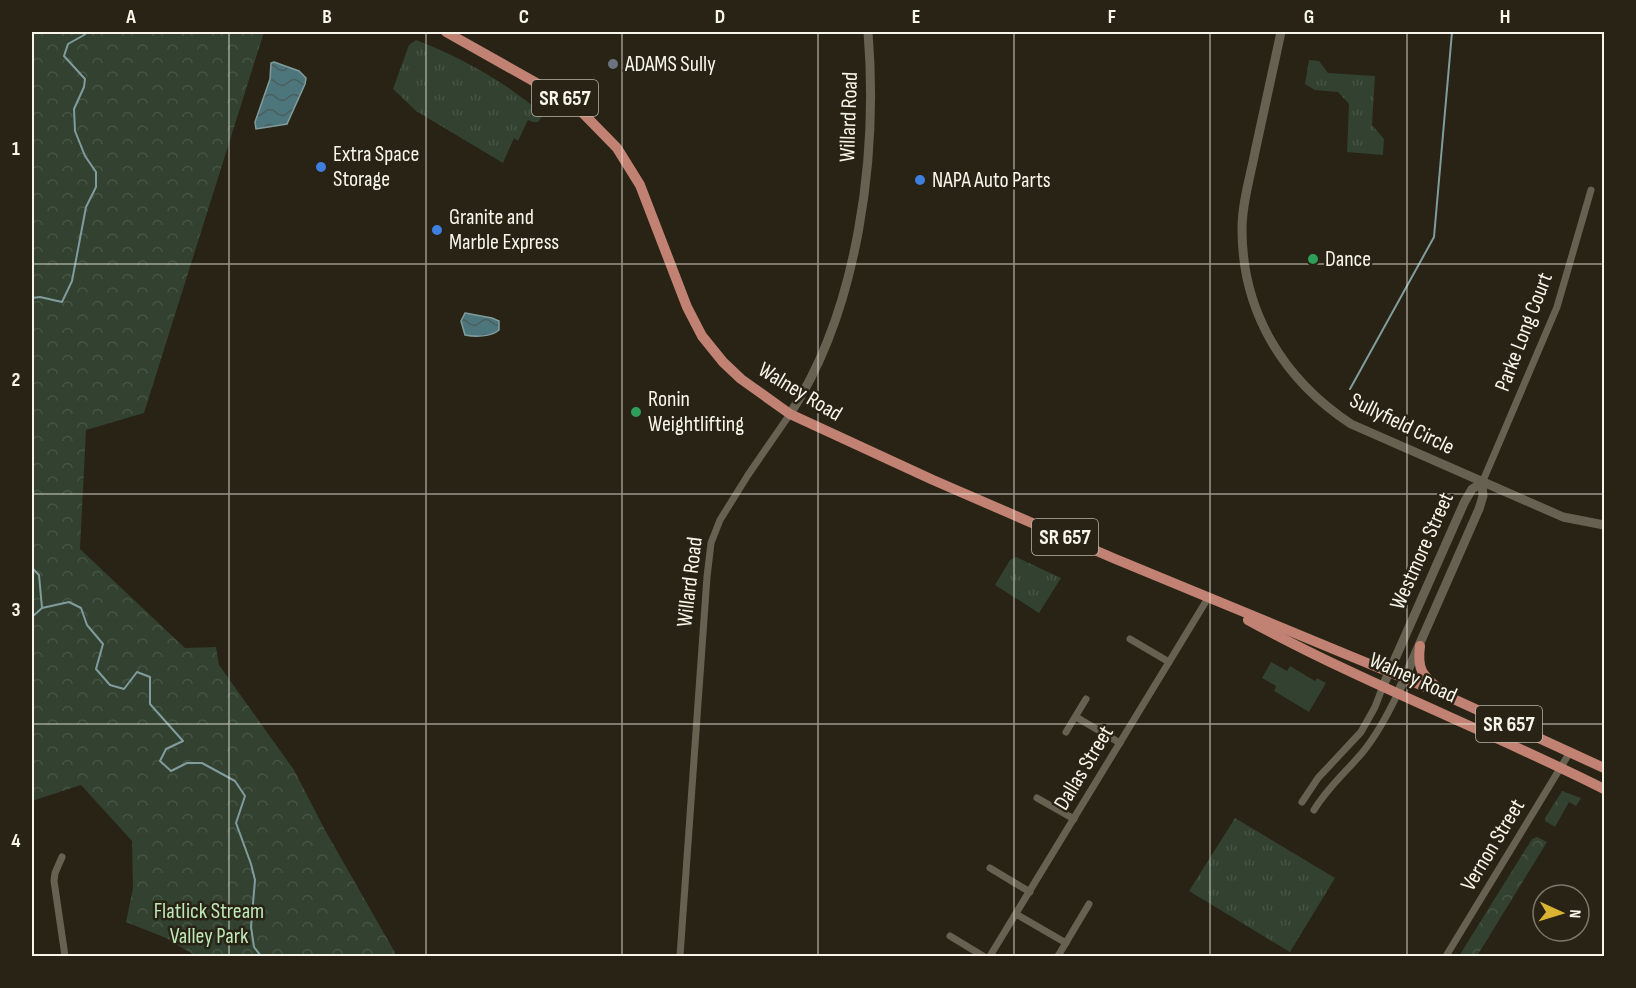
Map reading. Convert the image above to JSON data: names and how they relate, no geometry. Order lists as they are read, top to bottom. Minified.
{"streets":{"main road":["SR 657","Walney Road"],"street":["Willard Road","Parke Long Court","Sullyfield Circle","Westmore Street","Dallas Street","Vernon Street"]},"crossings":[["Willard Road","Walney Road"],["Parke Long Court","Sullyfield Circle"],["Parke Long Court","Westmore Street"],["Walney Road","Westmore Street"],["Walney Road","Dallas Street"],["Walney Road","Vernon Street"],["Sullyfield Circle","Westmore Street"]],"parks":["Flatlick Stream Valley Park"],"places":["ADAMS Sully","Extra Space Storage","NAPA Auto Parts","Granite and Marble Express","Dance","Ronin Weightlifting"],"north":"right","grid":{"columns":["A","B","C","D","E","F","G","H"],"rows":["1","2","3","4"]}}
